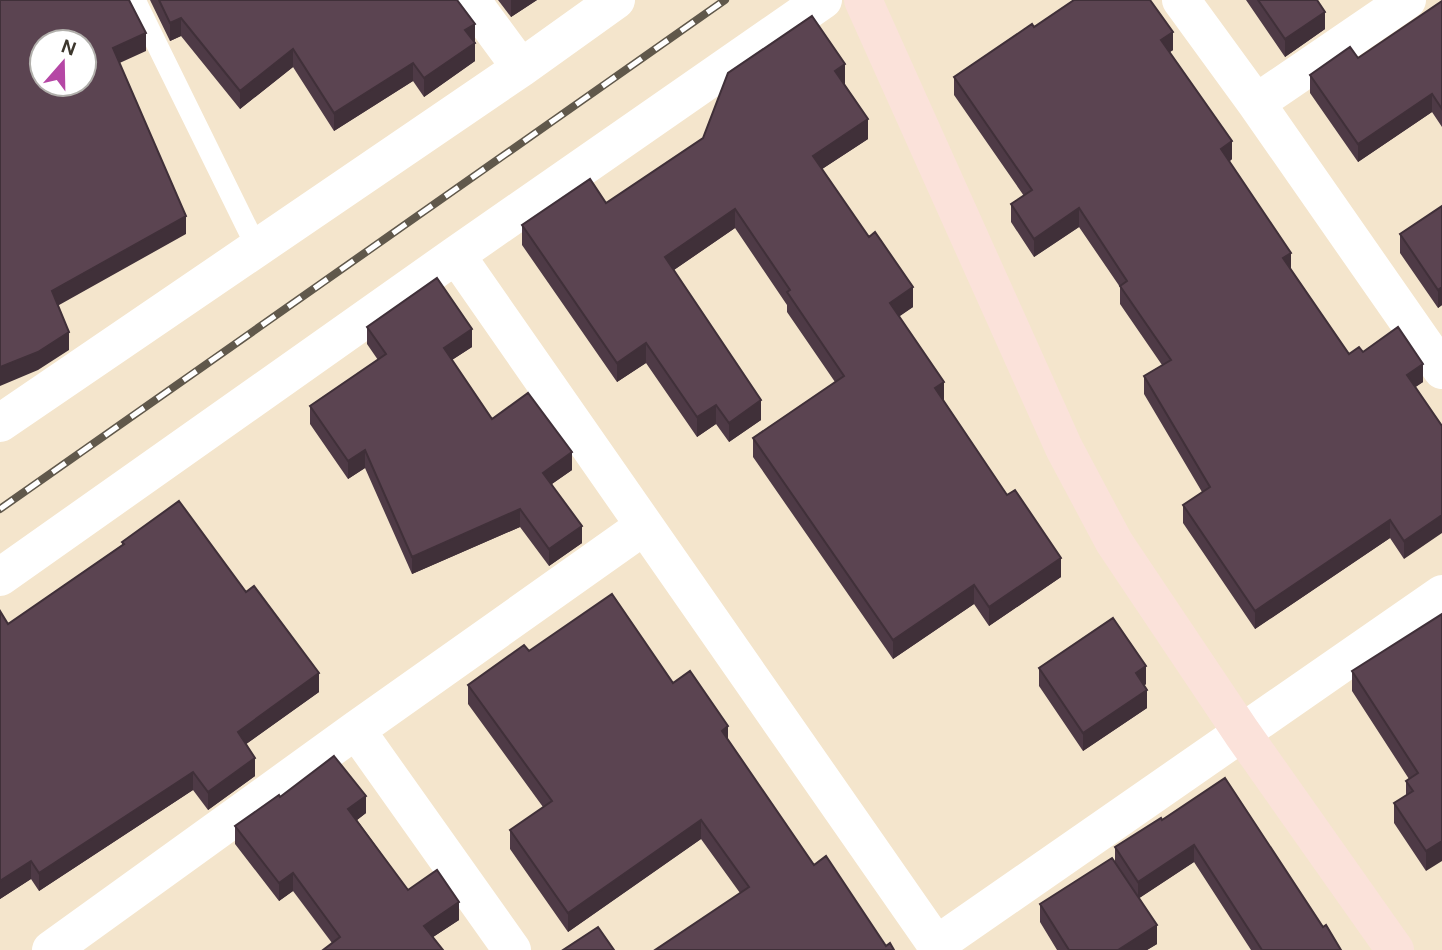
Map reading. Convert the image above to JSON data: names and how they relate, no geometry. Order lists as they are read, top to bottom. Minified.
{"north":"top"}
